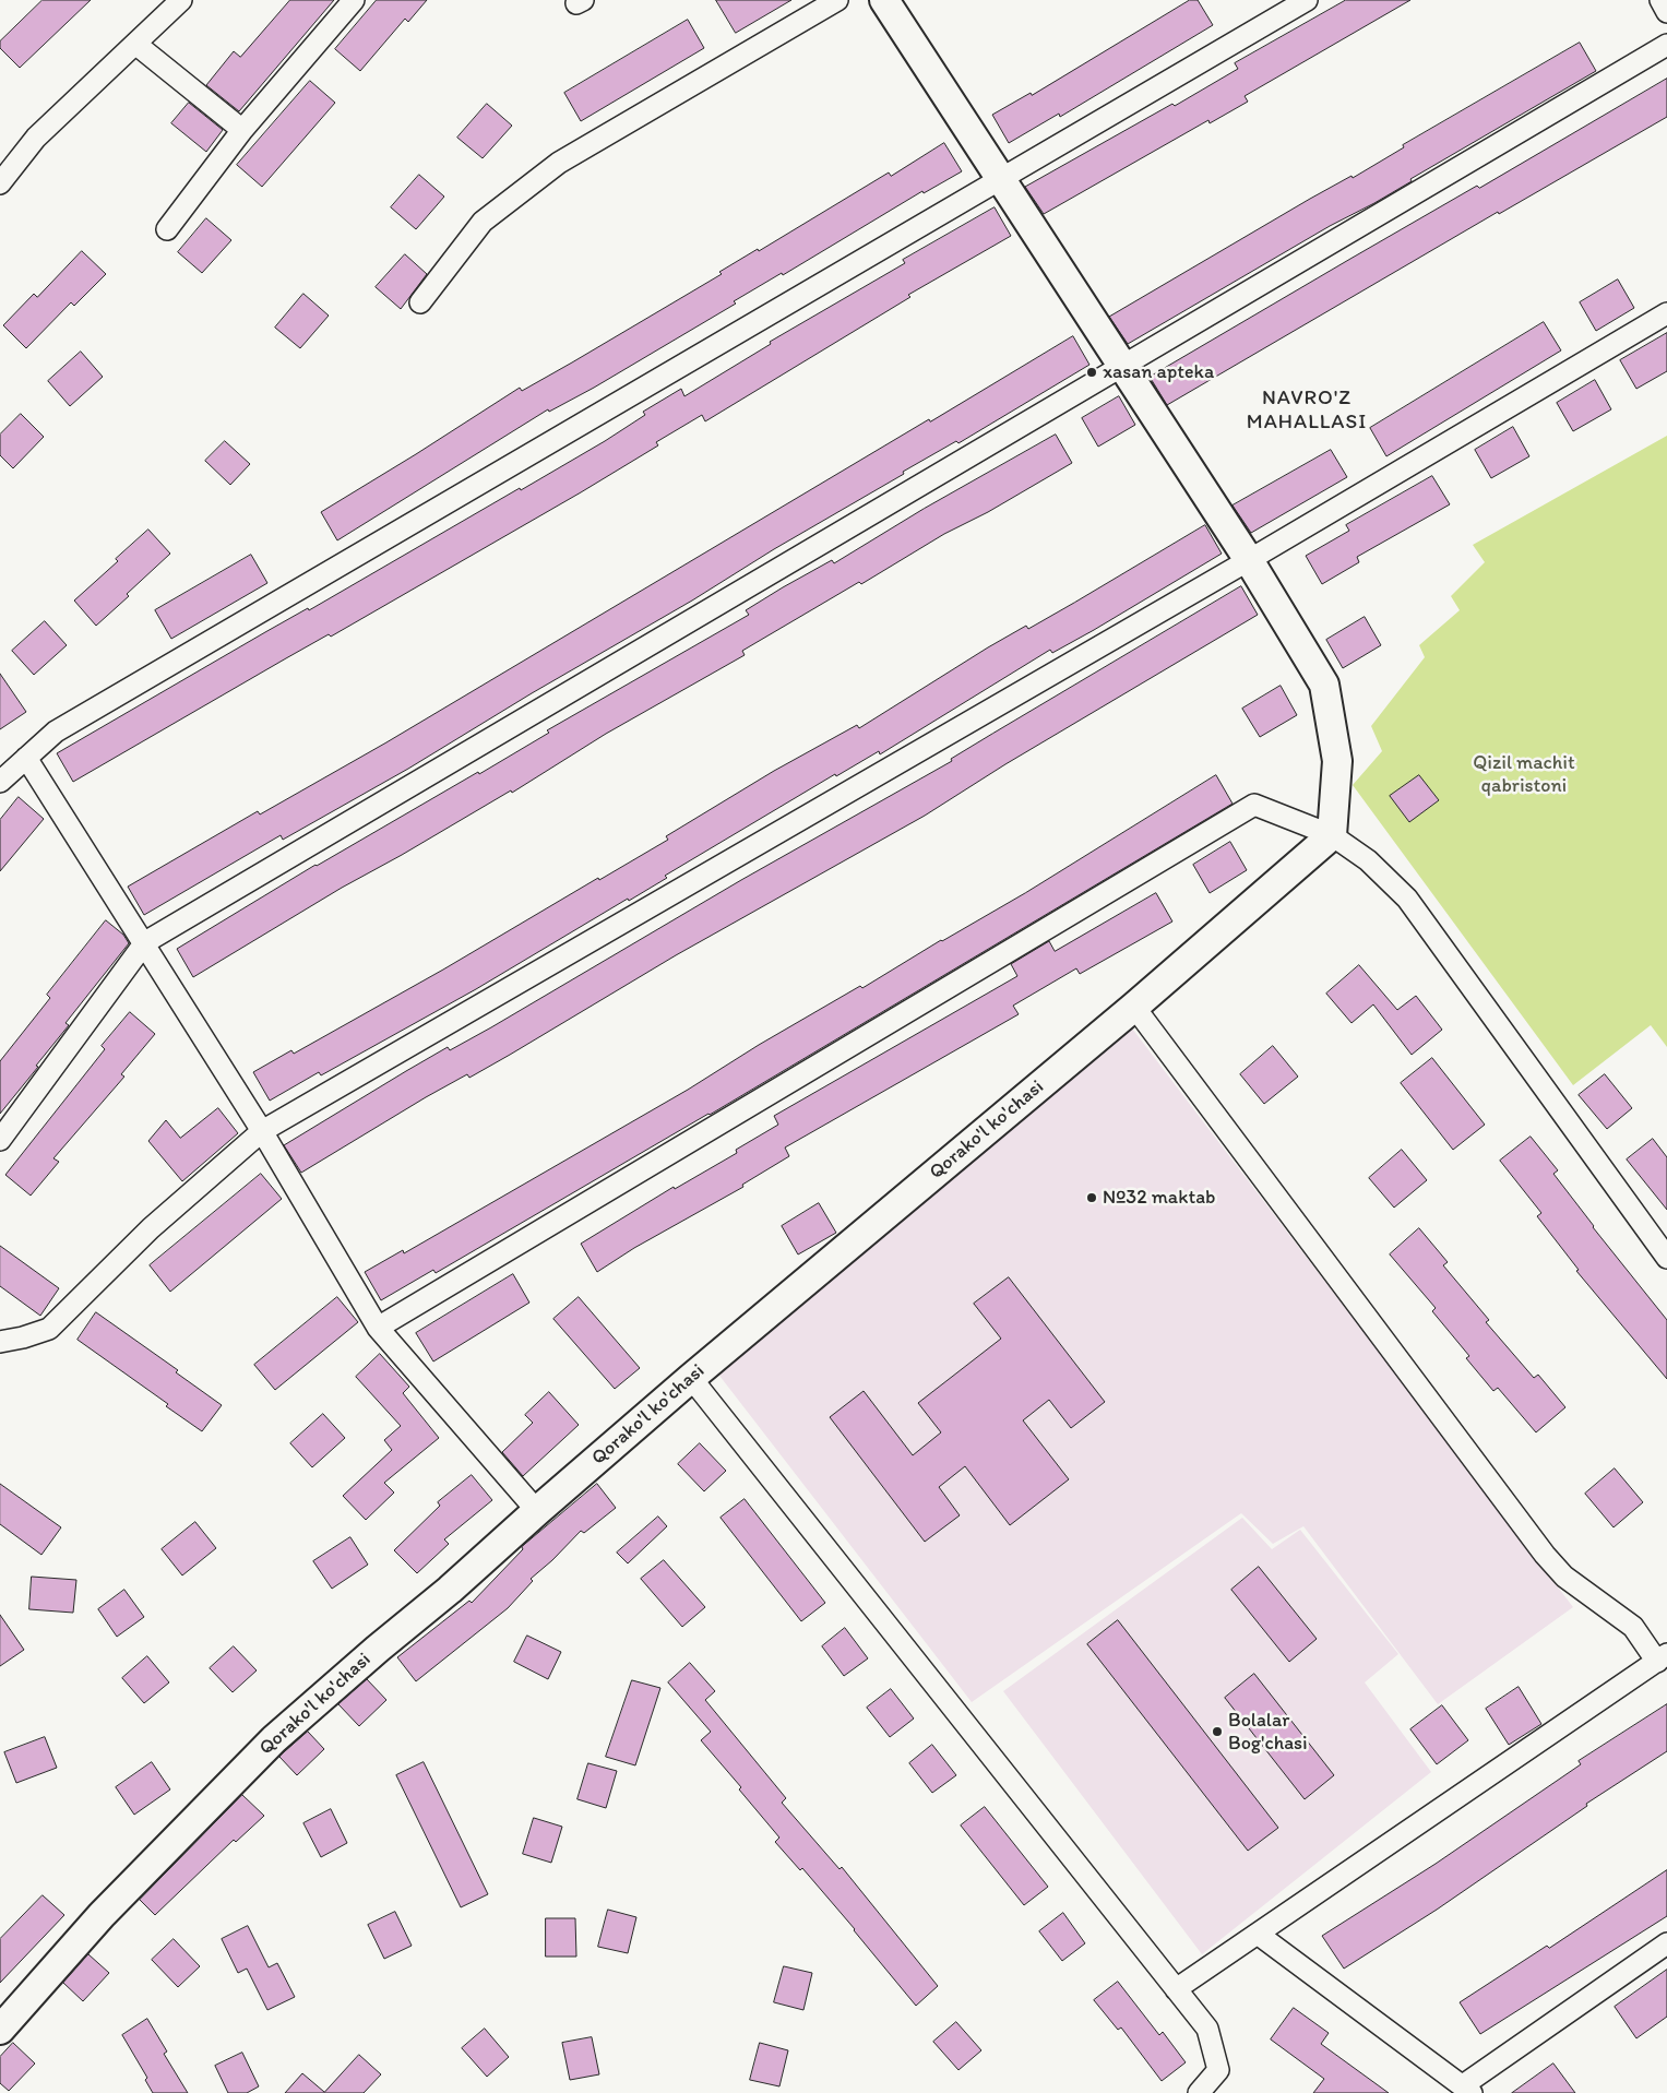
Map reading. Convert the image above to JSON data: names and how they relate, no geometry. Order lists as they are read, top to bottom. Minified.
{"streets":{"street":["Qorako'l ko'chasi"]},"districts":["NAVRO'Z MAHALLASI"],"parks":["Qizil machit qabristoni"],"places":["xasan apteka","№32 maktab","Bolalar Bog'chasi"]}
